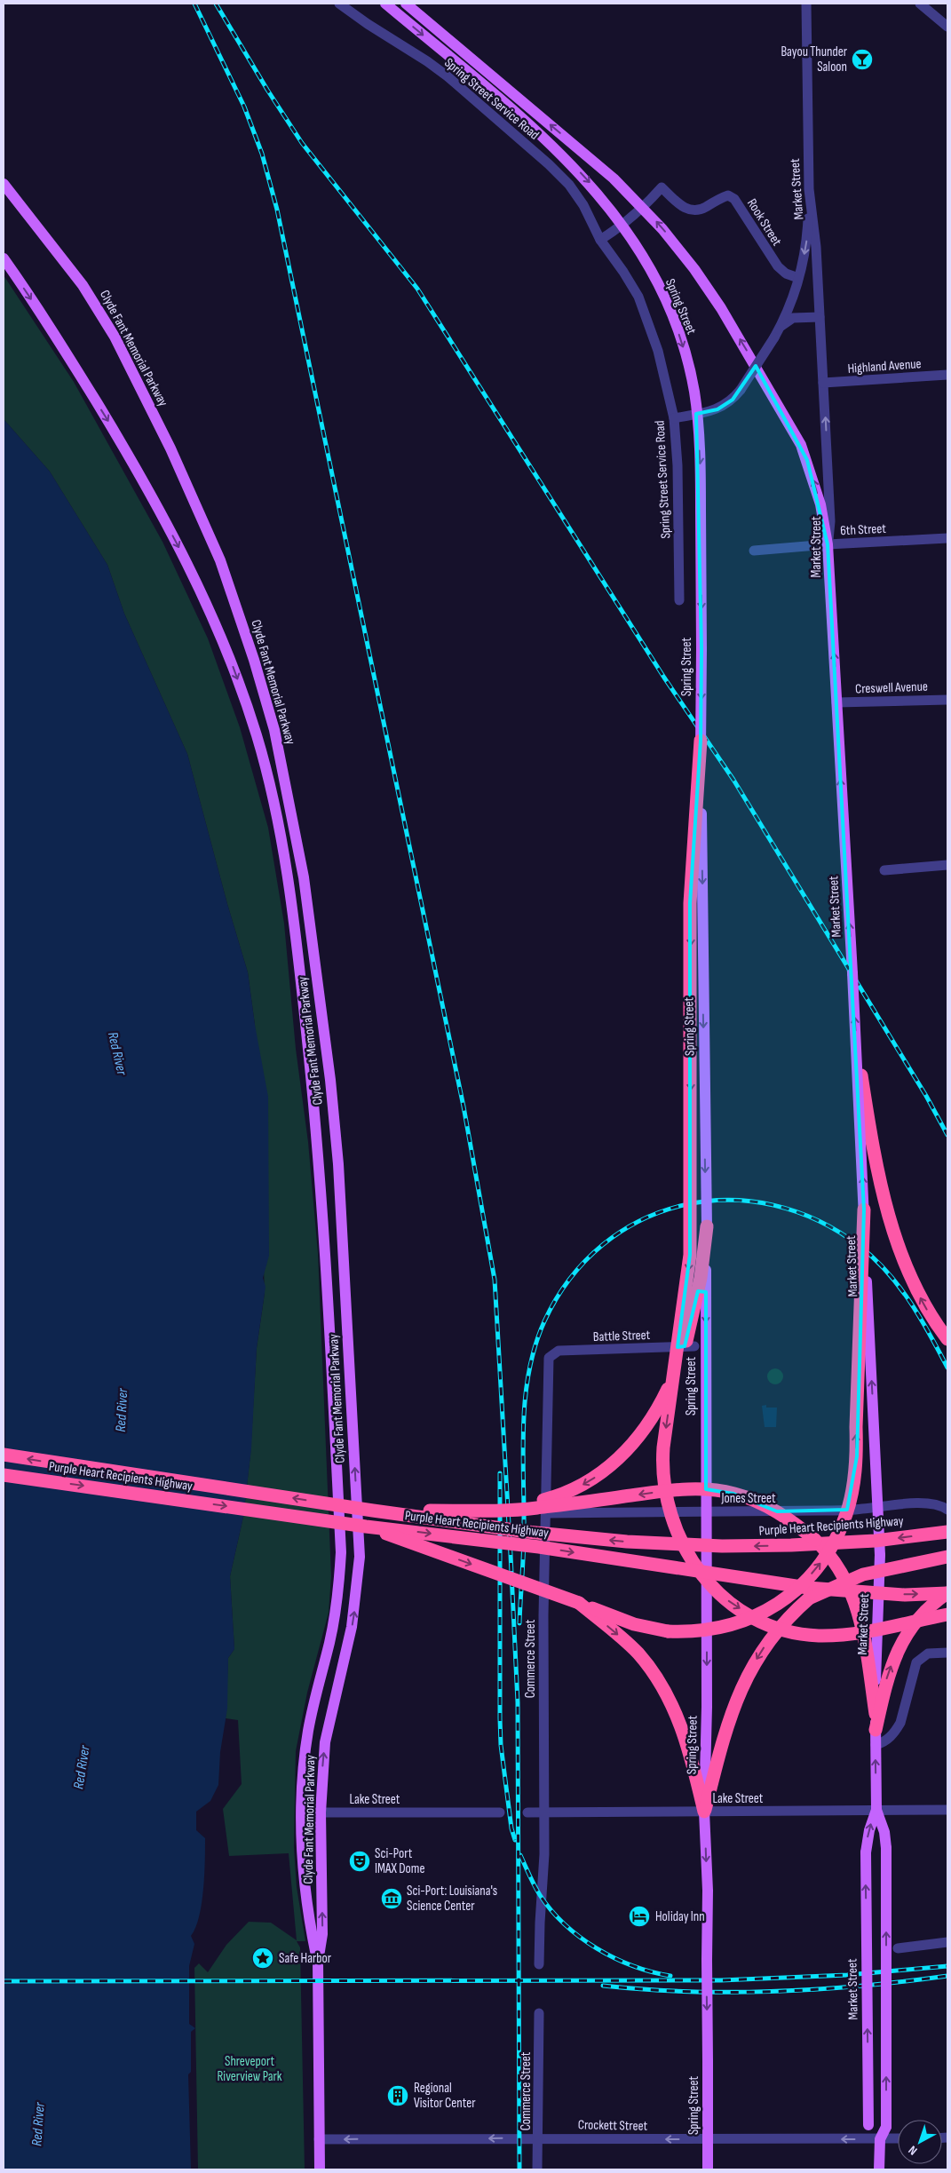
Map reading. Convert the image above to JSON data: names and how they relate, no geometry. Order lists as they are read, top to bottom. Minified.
{"streets":{"highway":["Purple Heart Recipients Highway"],"main road":["Market Street","Spring Street","Clyde Fant Memorial Parkway"],"street":["Spring Street Service Road","Rook Street","Highland Avenue","6th Street","Creswell Avenue","Battle Street","Jones Street","Commerce Street","Lake Street","Crockett Street"]},"crossings":[["Market Street","Spring Street"],["Market Street","Highland Avenue"],["Market Street","6th Street"],["Market Street","Creswell Avenue"],["Market Street","Lake Street"],["Market Street","Crockett Street"],["Rook Street","Spring Street"],["Spring Street","6th Street"],["Spring Street","Jones Street"],["Spring Street","Lake Street"],["Spring Street","Crockett Street"],["Clyde Fant Memorial Parkway","Lake Street"],["Clyde Fant Memorial Parkway","Crockett Street"],["Battle Street","Commerce Street"],["Jones Street","Commerce Street"],["Commerce Street","Lake Street"],["Commerce Street","Crockett Street"]],"one_way":["Market Street","Crockett Street"],"water":["Red River"],"parks":["Shreveport Riverview Park"],"places":{"bar":["Bayou Thunder Saloon"],"theatre":["Sci-Port IMAX Dome"],"museum":["Sci-Port: Louisiana's Science Center"],"hotel":["Holiday Inn"],"place":["Safe Harbor"],"building":["Regional Visitor Center"]},"north":"bottom left"}
